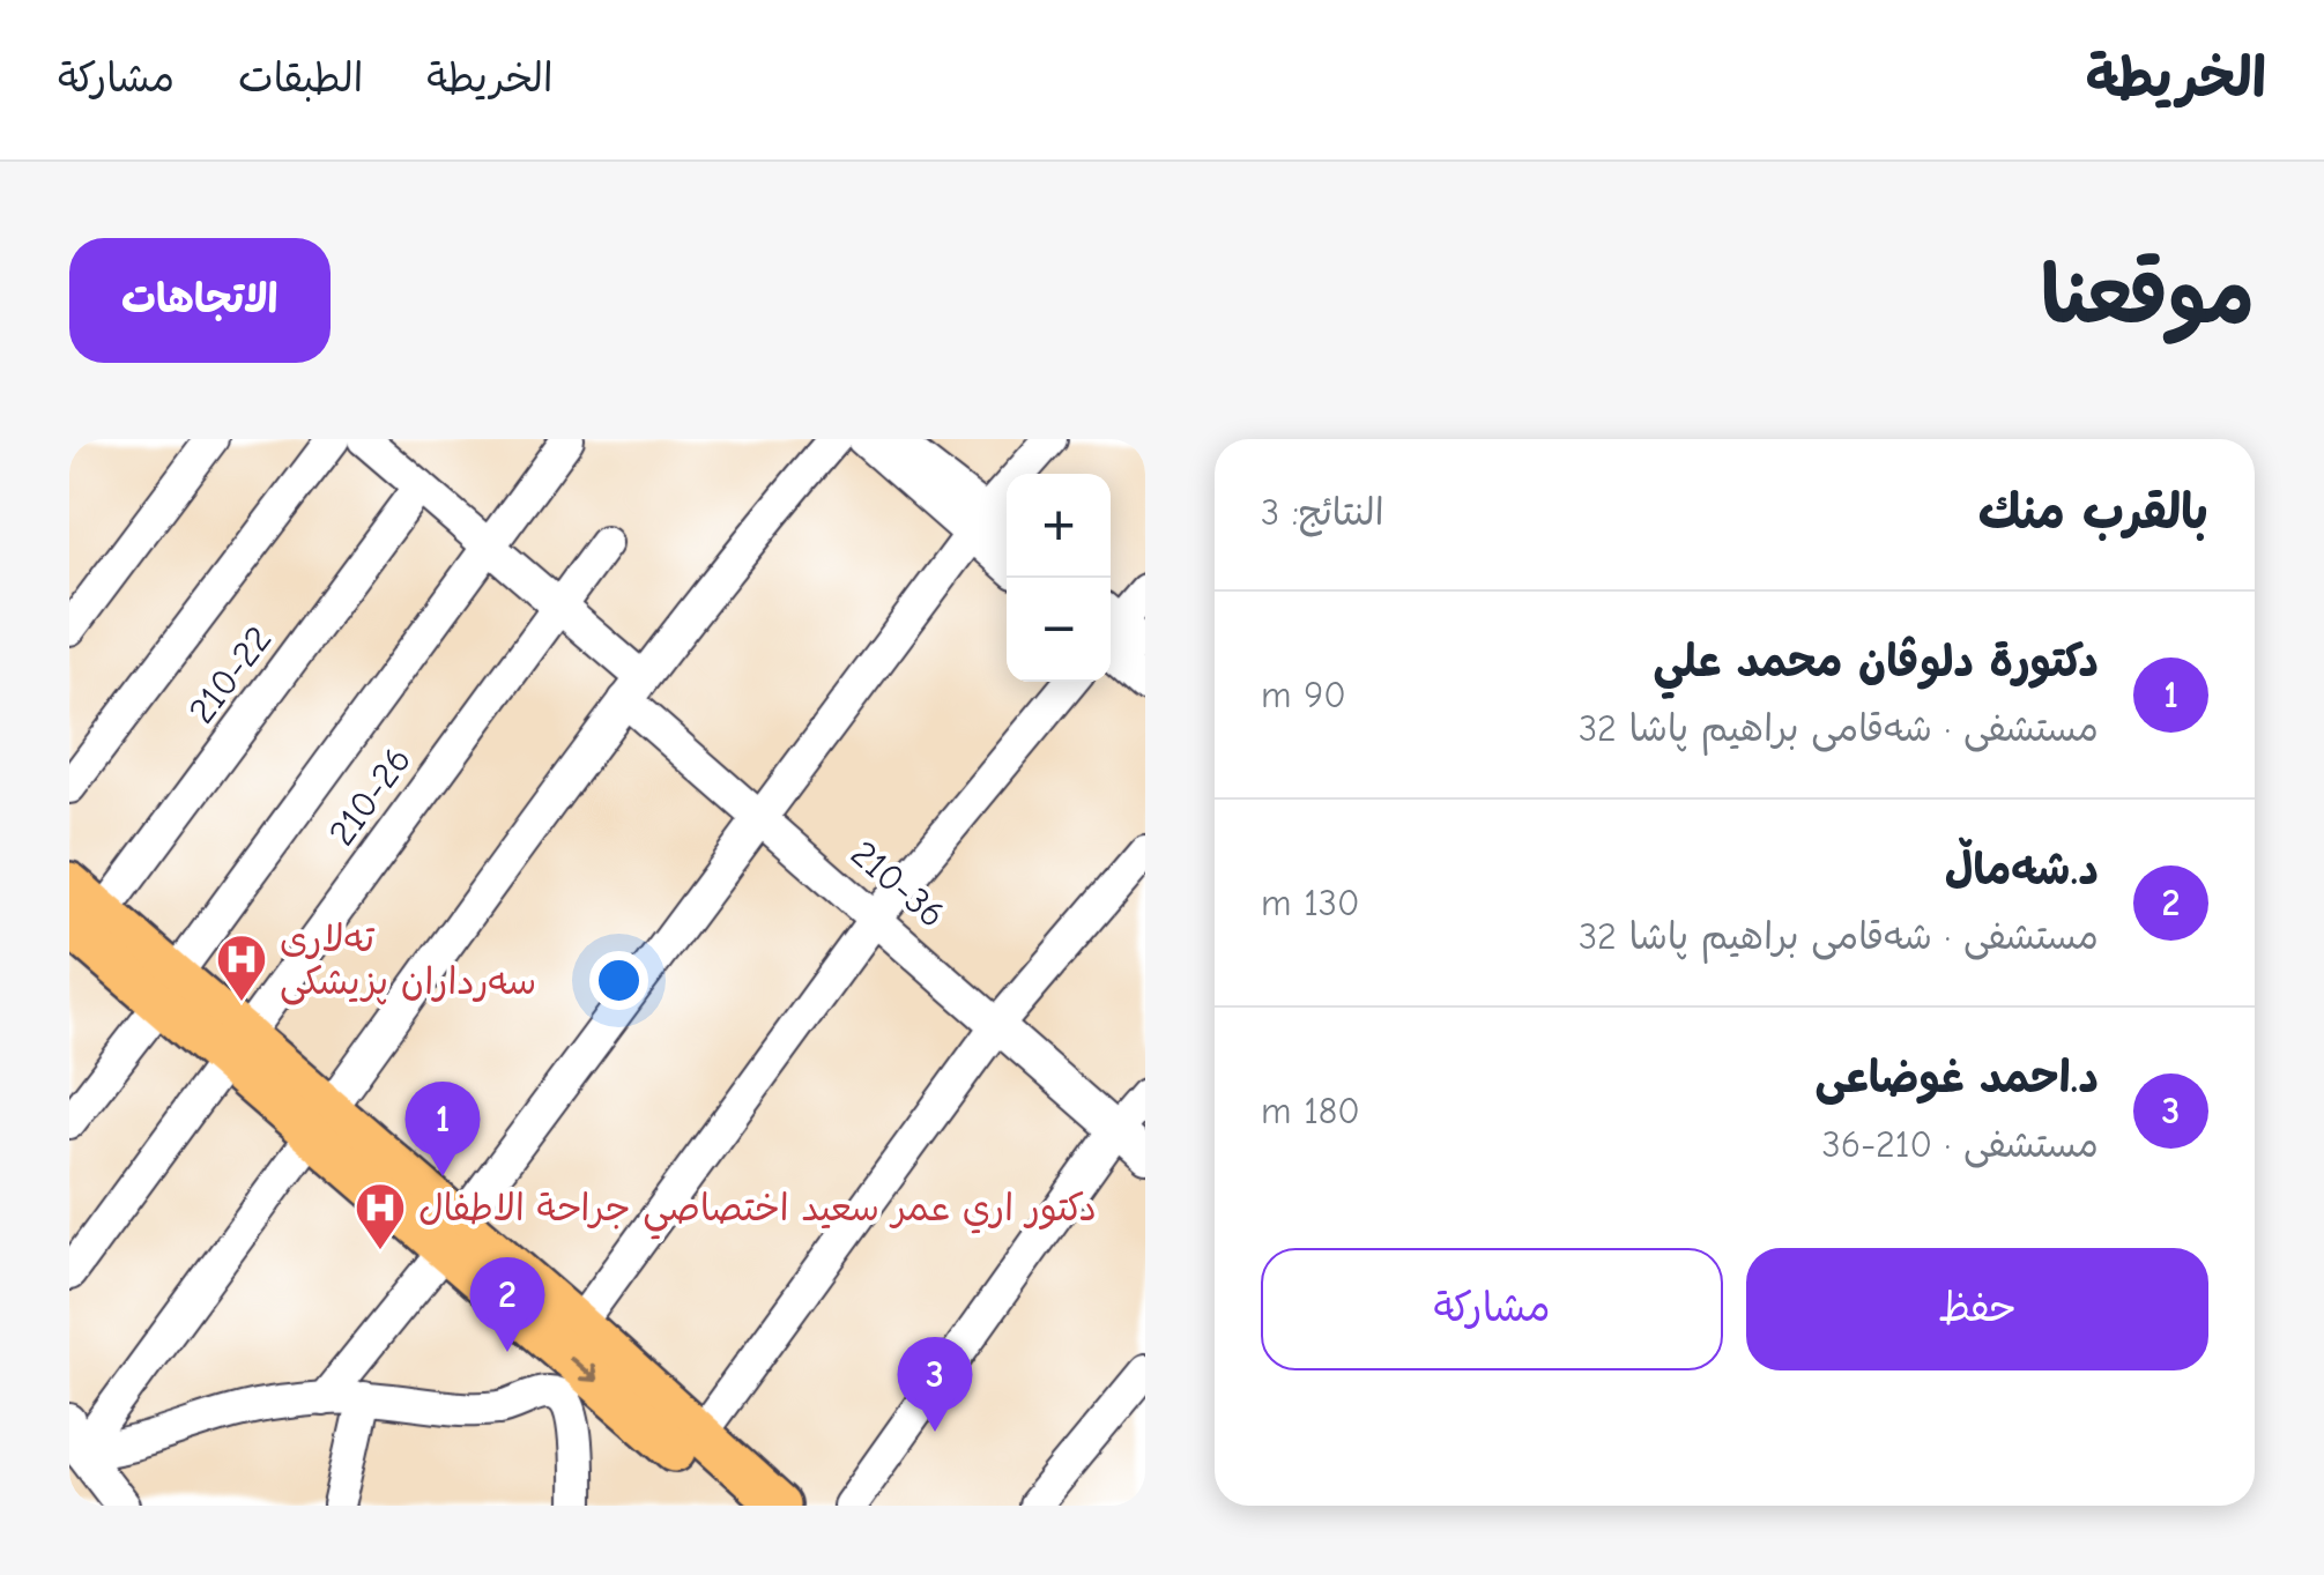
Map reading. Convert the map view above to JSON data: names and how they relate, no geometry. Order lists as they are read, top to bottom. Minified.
{"streets":{"street":["210-22","210-26","210-36"]},"crossings":[["210-22","210-36"],["210-26","210-36"]],"places":{"hospital":["تەلاری سەرداران پزیشکی","دكتور اري عمر سعيد اختصاصي جراحة الاطفال"]},"page":{"header":"الخريطة","nav":["الخريطة","الطبقات","مشاركة"],"title":"موقعنا","buttons":["الاتجاهات",["حفظ","مشاركة"]],"heading":["بالقرب منك","النتائج: 3"],"map_buttons":["+","−"],"list":[{"mark":"1","name":"دكتورة دلوڤان محمد علي","note":"مستشفى · شەقامی براهیم پاشا 32","value":"90 m"},{"mark":"2","name":"د.شەماڵ","note":"مستشفى · شەقامی براهیم پاشا 32","value":"130 m"},{"mark":"3","name":"د.احمد غوضاعی","note":"مستشفى · 210-36","value":"180 m"}],"pins":["1","2","3"]}}
